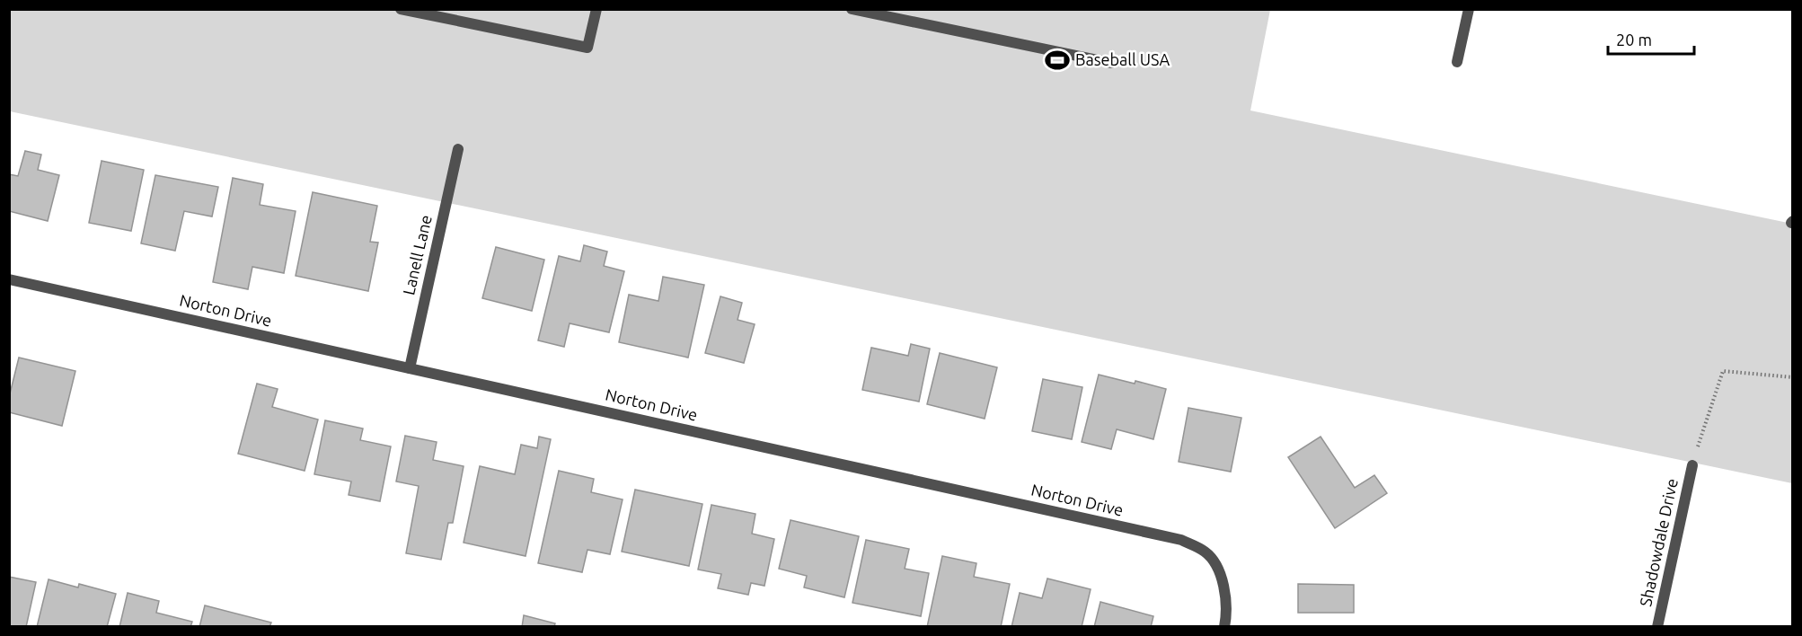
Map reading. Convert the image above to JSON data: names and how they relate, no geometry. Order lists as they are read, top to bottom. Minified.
{"streets":{"street":["Lanell Lane","Norton Drive","Shadowdale Drive"]},"crossings":[["Lanell Lane","Norton Drive"]],"places":{"sports":["Baseball USA"]},"scale_bar":"20 m"}
